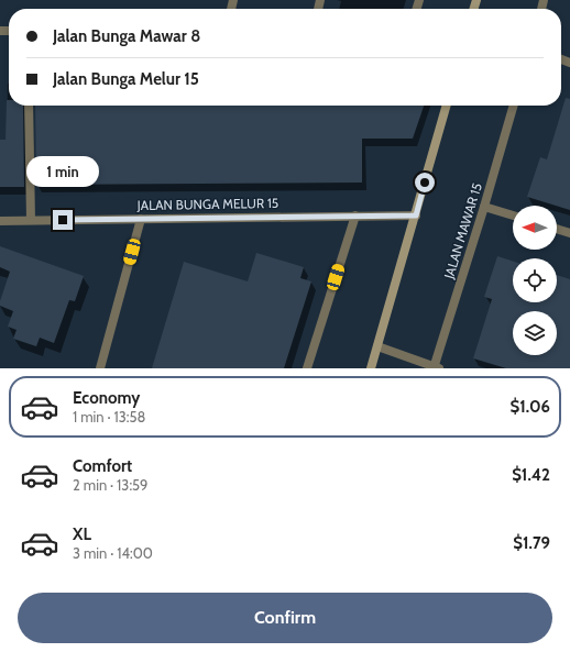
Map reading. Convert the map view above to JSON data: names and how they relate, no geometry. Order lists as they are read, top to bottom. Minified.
{"streets":{"street":["JALAN BUNGA MELUR 15","JALAN MAWAR 15"]},"north":"left","page":{"banner":["Jalan Bunga Mawar 8","Jalan Bunga Melur 15"],"bubble":"1 min","list":[{"name":"Economy","note":"1 min · 13:58","value":"$1.06"},{"name":"Comfort","note":"2 min · 13:59","value":"$1.42"},{"name":"XL","note":"3 min · 14:00","value":"$1.79"}],"buttons":"Confirm"}}
